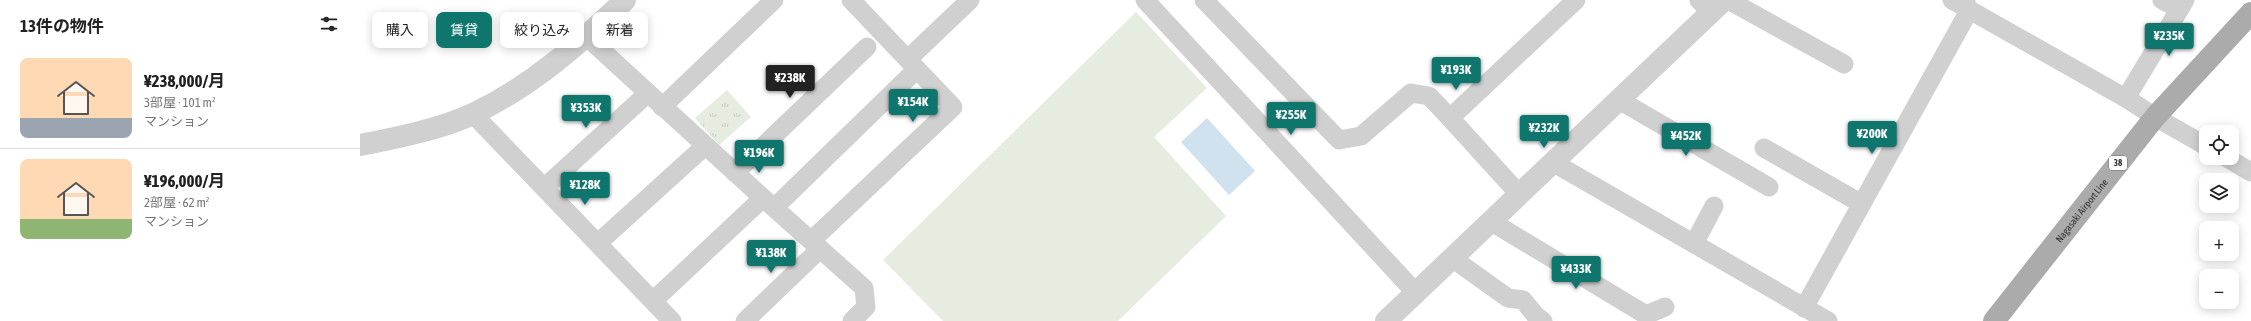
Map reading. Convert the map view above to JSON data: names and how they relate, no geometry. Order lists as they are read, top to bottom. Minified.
{"streets":{"main road":["38","Nagasaki Airport Line"]},"page":{"heading":"13件の物件","chip":["購入","賃貸","絞り込み","新着"],"price":["¥235K","¥193K","¥238K","¥154K","¥353K","¥255K","¥232K","¥200K","¥452K","¥196K","¥128K","¥138K","¥433K"],"list":[{"name":"¥238,000/月","note":"3部屋 · 101 m² · マンション"},{"name":"¥196,000/月","note":"2部屋 · 62 m² · マンション"}],"map_buttons":["+","−"]}}
